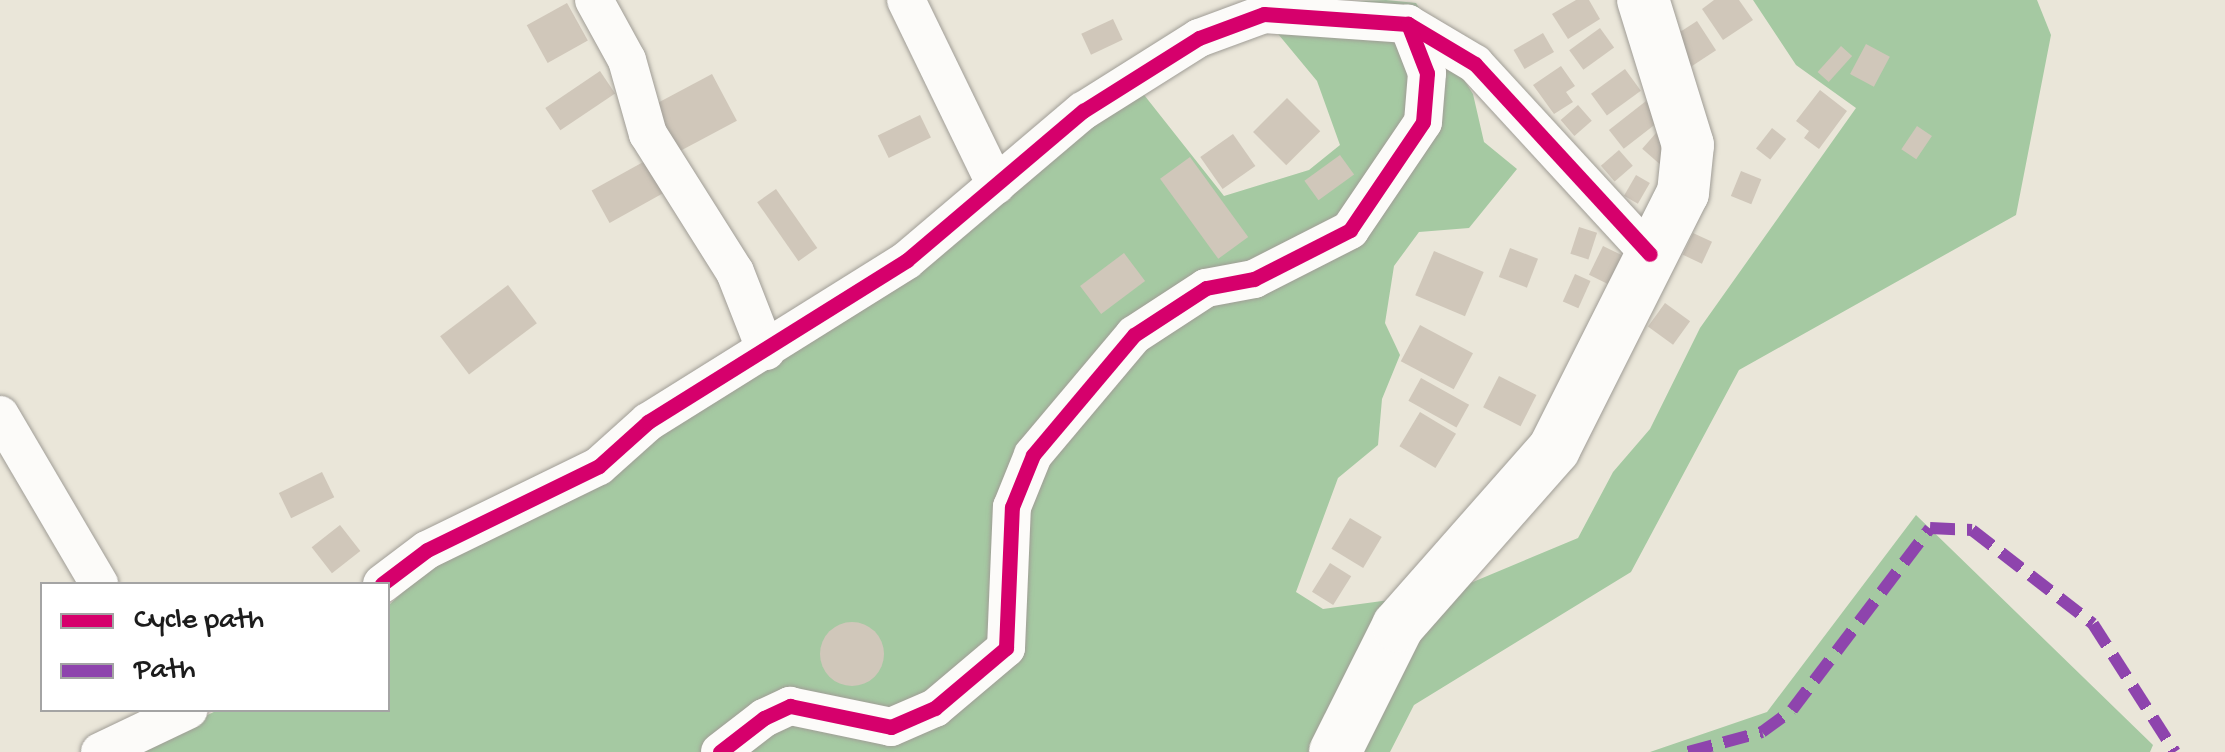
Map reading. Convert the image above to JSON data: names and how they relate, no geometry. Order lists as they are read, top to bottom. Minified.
{"legend":["Cycle path","Path"]}
